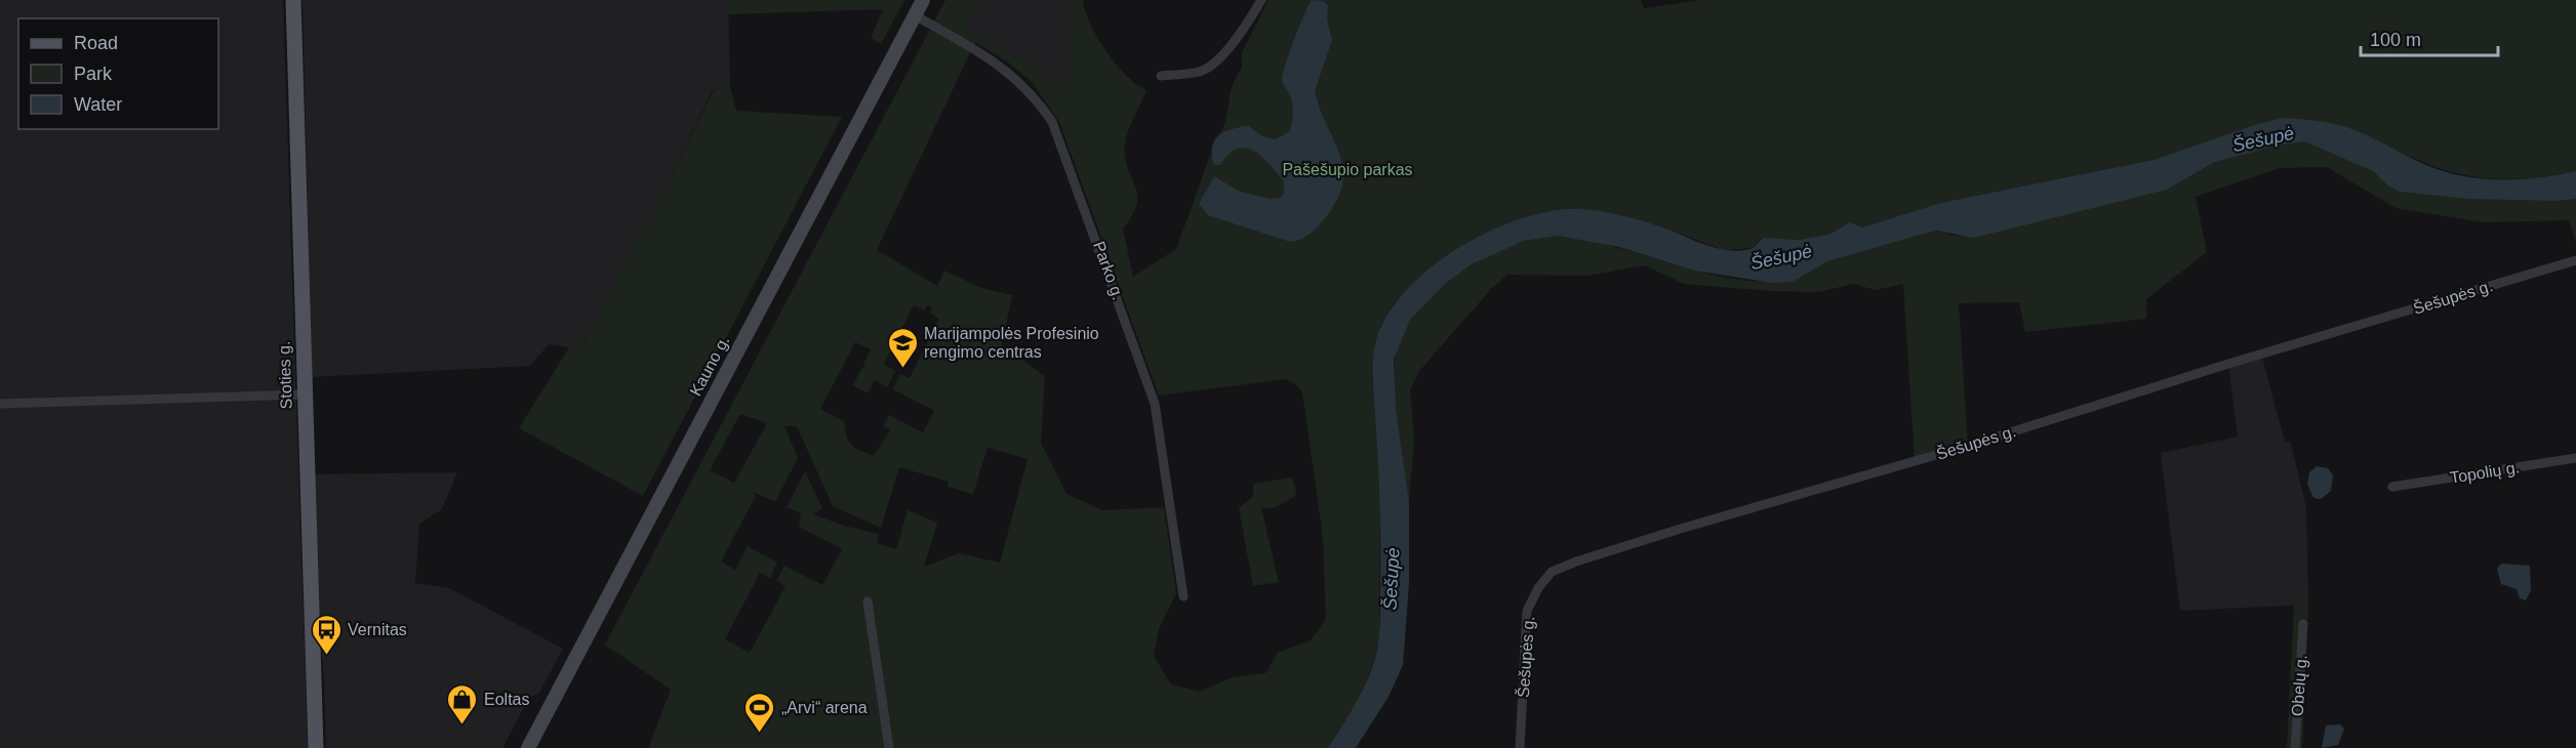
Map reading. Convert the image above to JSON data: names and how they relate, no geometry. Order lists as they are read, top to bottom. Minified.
{"streets":{"main road":["Kauno g.","Stoties g."],"street":["Parko g.","Šešupės g.","Topolių g.","Obelų g."]},"crossings":[["Parko g.","Kauno g."]],"water":["Šešupė"],"parks":["Pašešupio parkas"],"places":{"school or university":["Marijampolės Profesinio rengimo centras"],"bus stop":["Vernitas"],"shop":["Eoltas"],"sports":["„Arvi“ arena"]},"legend":["Road","Park","Water"],"scale_bar":"100 m"}
